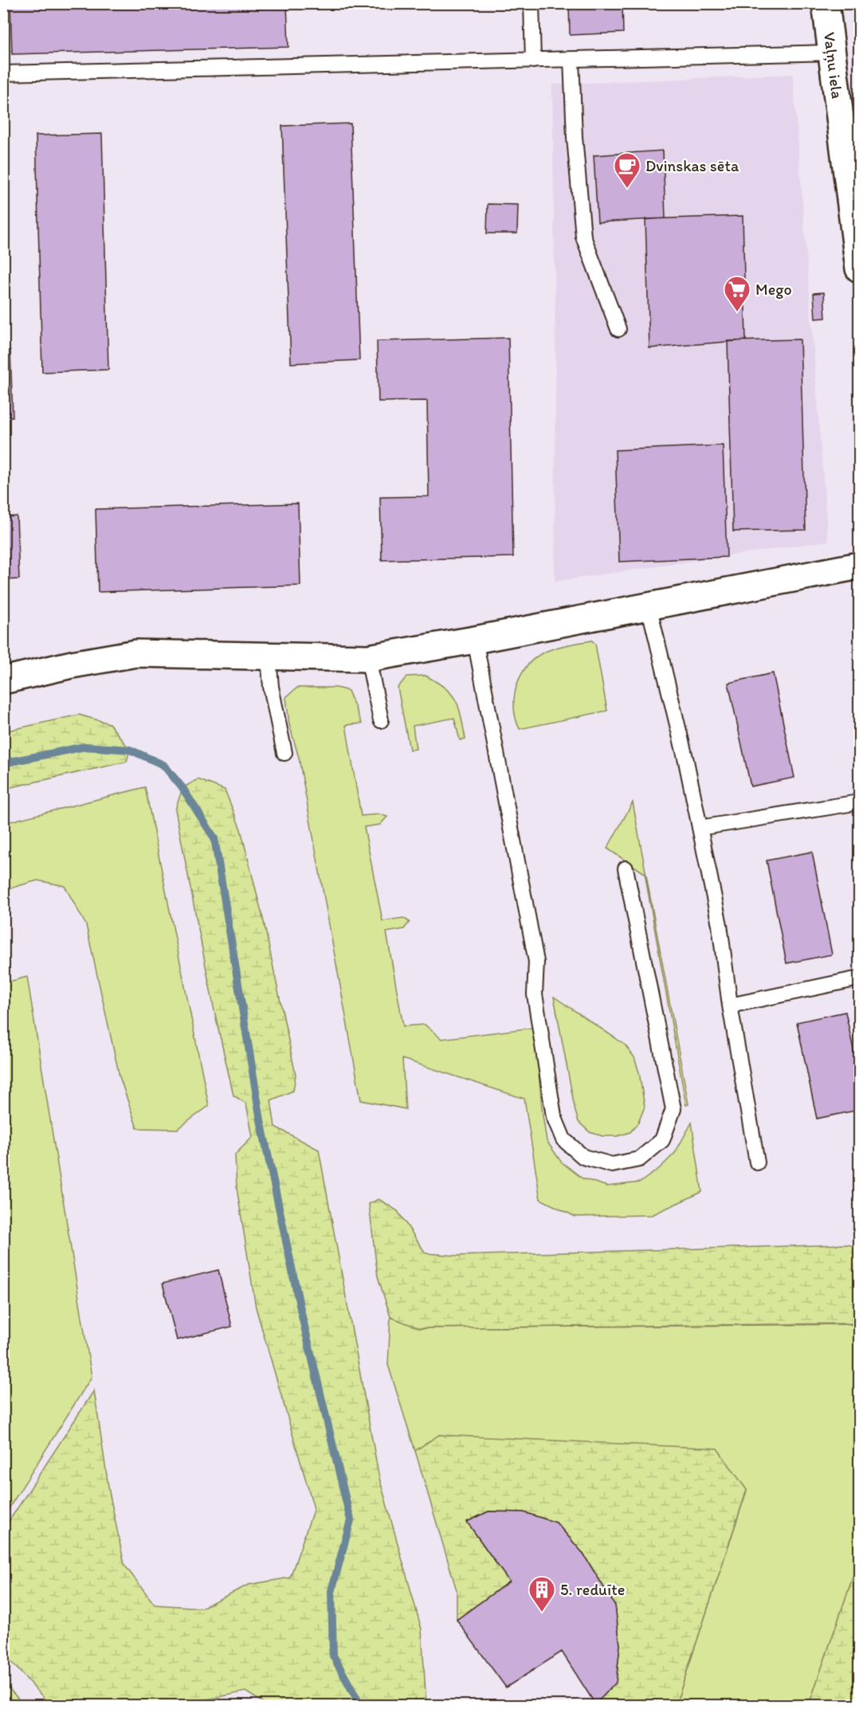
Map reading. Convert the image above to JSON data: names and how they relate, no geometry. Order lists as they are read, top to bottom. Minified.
{"streets":{"street":["Vaļņu iela"]},"places":{"cafe":["Dvinskas sēta"],"supermarket":["Mego"],"building":["5. reduīte"]}}
